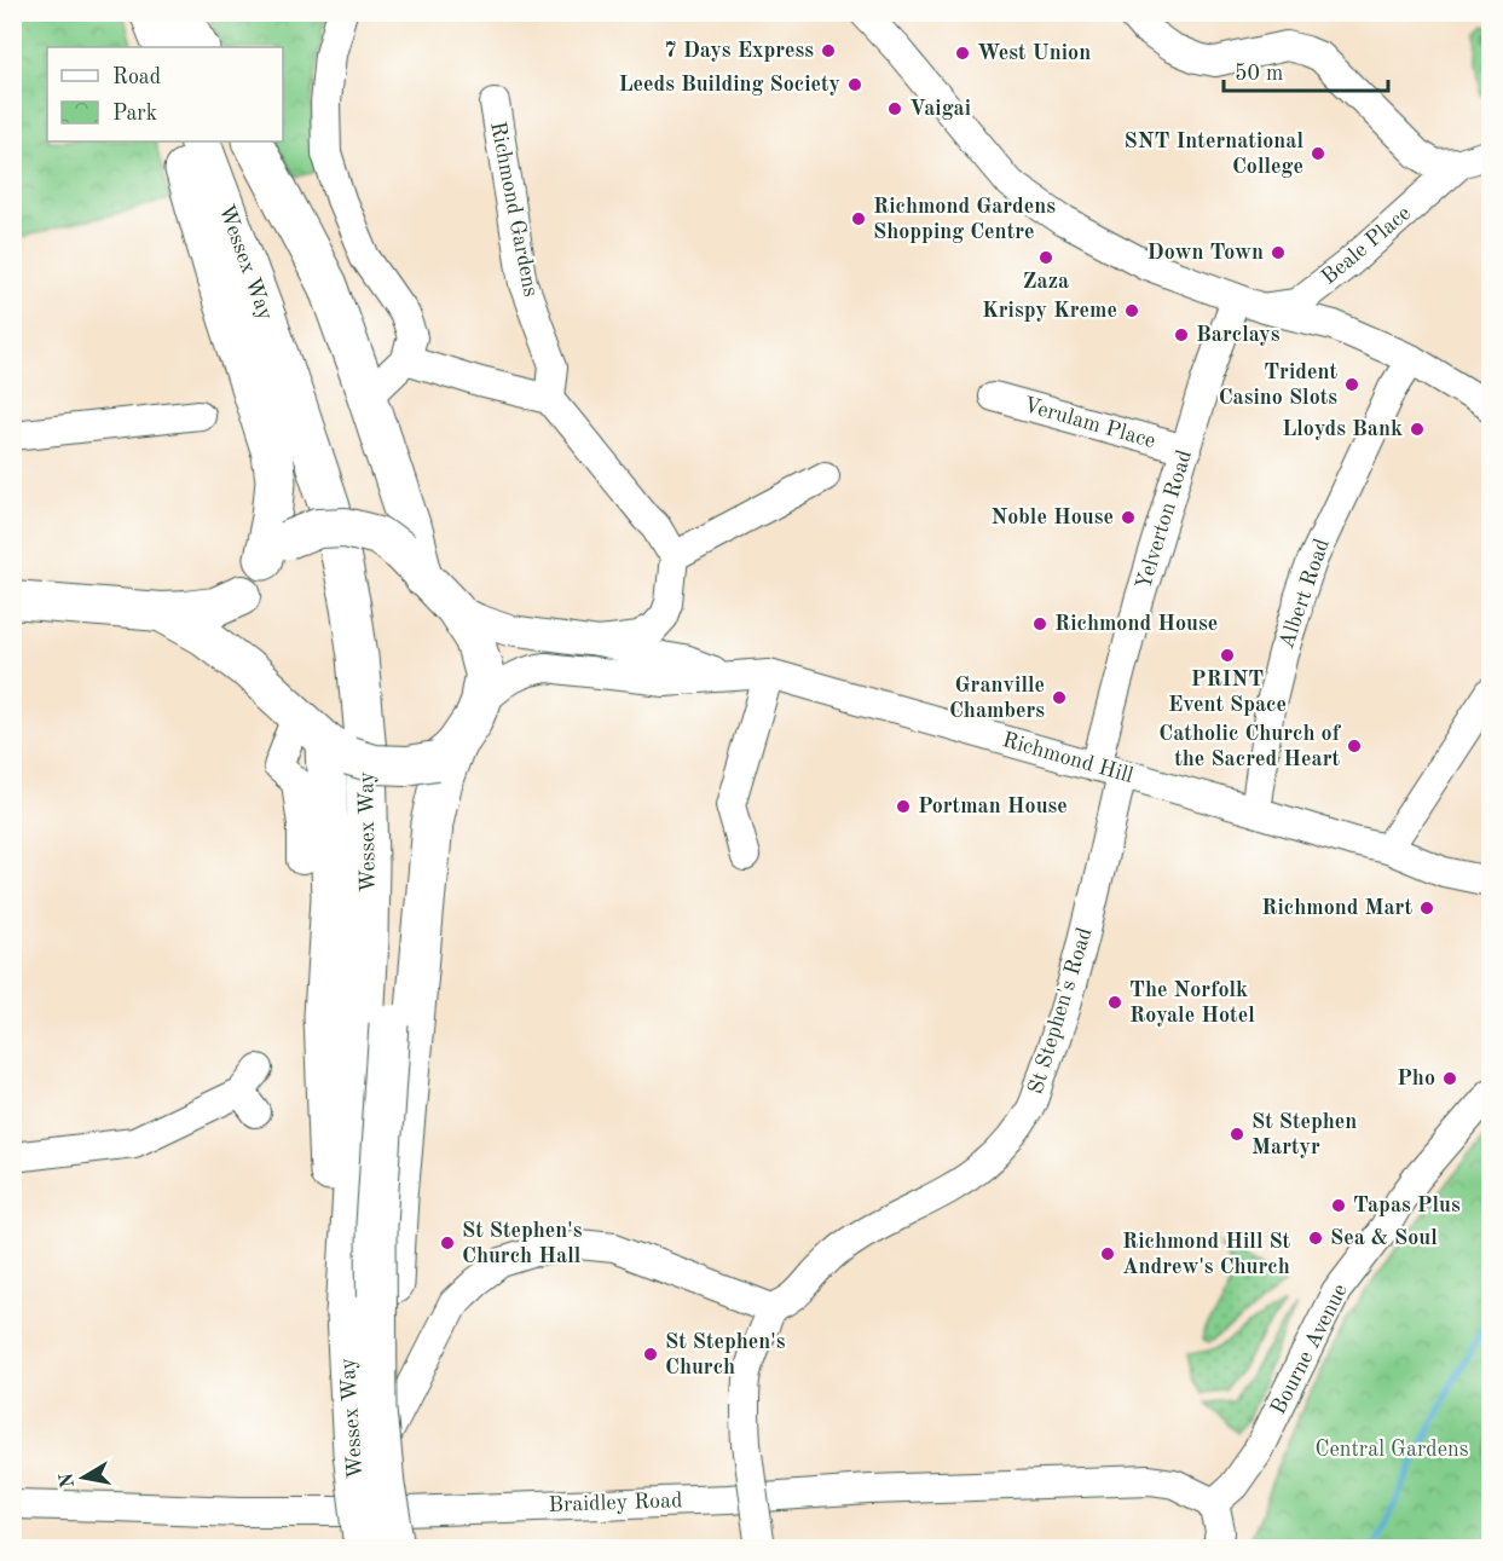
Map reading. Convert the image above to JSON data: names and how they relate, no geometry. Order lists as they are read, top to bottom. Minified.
{"streets":{"highway":["Wessex Way"],"street":["Richmond Gardens","Beale Place","Verulam Place","Yelverton Road","Albert Road","Richmond Hill","St Stephen's Road","Bourne Avenue","Braidley Road"]},"crossings":[["Wessex Way","Braidley Road"],["Verulam Place","Yelverton Road"],["Yelverton Road","Richmond Hill"],["Yelverton Road","St Stephen's Road"],["Albert Road","Richmond Hill"],["Richmond Hill","St Stephen's Road"],["Bourne Avenue","Braidley Road"]],"parks":["Central Gardens"],"places":["7 Days Express","West Union","Leeds Building Society","Vaigai","SNT International College","Richmond Gardens Shopping Centre","Down Town","Zaza","Krispy Kreme","Barclays","Trident Casino Slots","Lloyds Bank","Noble House","Richmond House","PRINT Event Space","Granville Chambers","Catholic Church of the Sacred Heart","Portman House","Richmond Mart","The Norfolk Royale Hotel","Pho","St Stephen Martyr","Tapas Plus","Sea & Soul","St Stephen's Church Hall","Richmond Hill St Andrew's Church","St Stephen's Church"],"legend":["Road","Park"],"scale_bar":"50 m","north":"left"}
